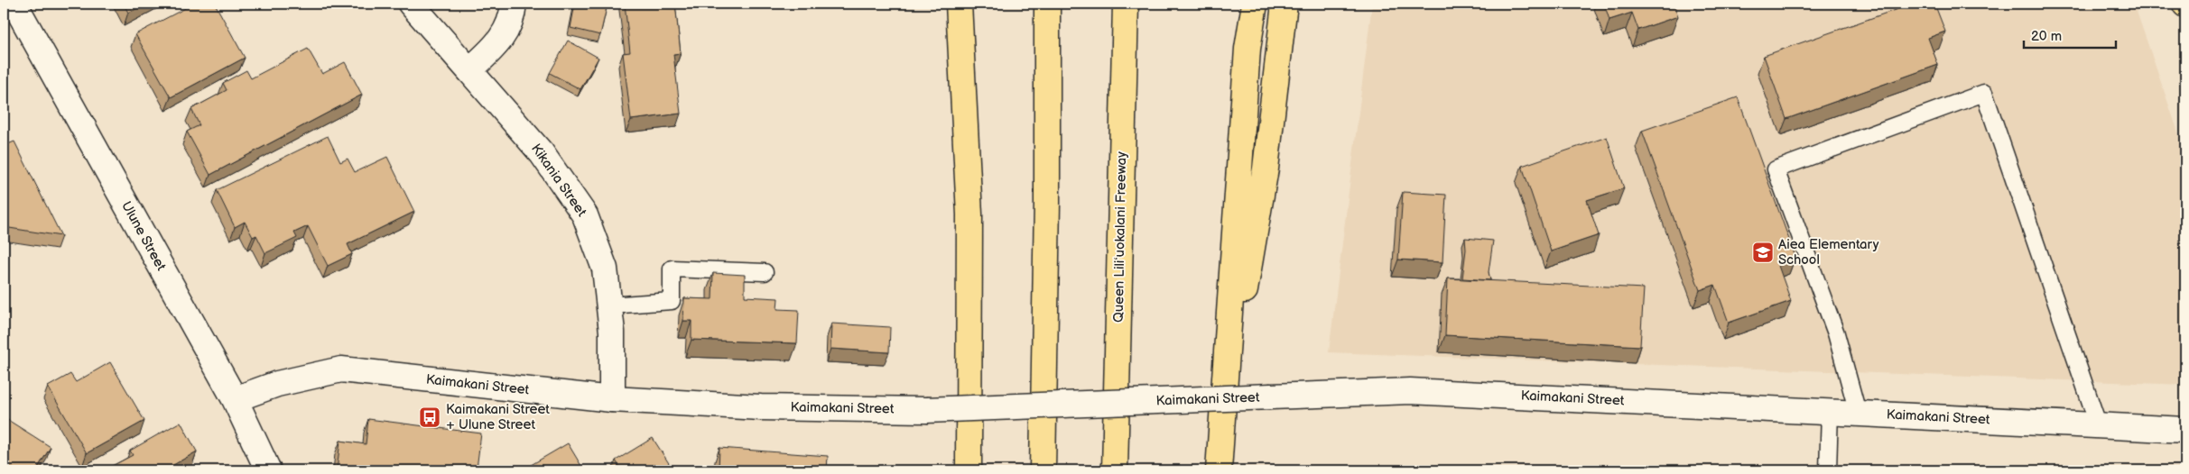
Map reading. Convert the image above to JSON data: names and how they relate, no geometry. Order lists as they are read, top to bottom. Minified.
{"streets":{"highway":["Queen Liliʻuokalani Freeway"],"street":["Kikania Street","Ulune Street","Kaimakani Street"]},"crossings":[["Kikania Street","Kaimakani Street"],["Ulune Street","Kaimakani Street"]],"places":{"school or university":["Aiea Elementary School"],"bus stop":["Kaimakani Street + Ulune Street"]},"scale_bar":"20 m"}
